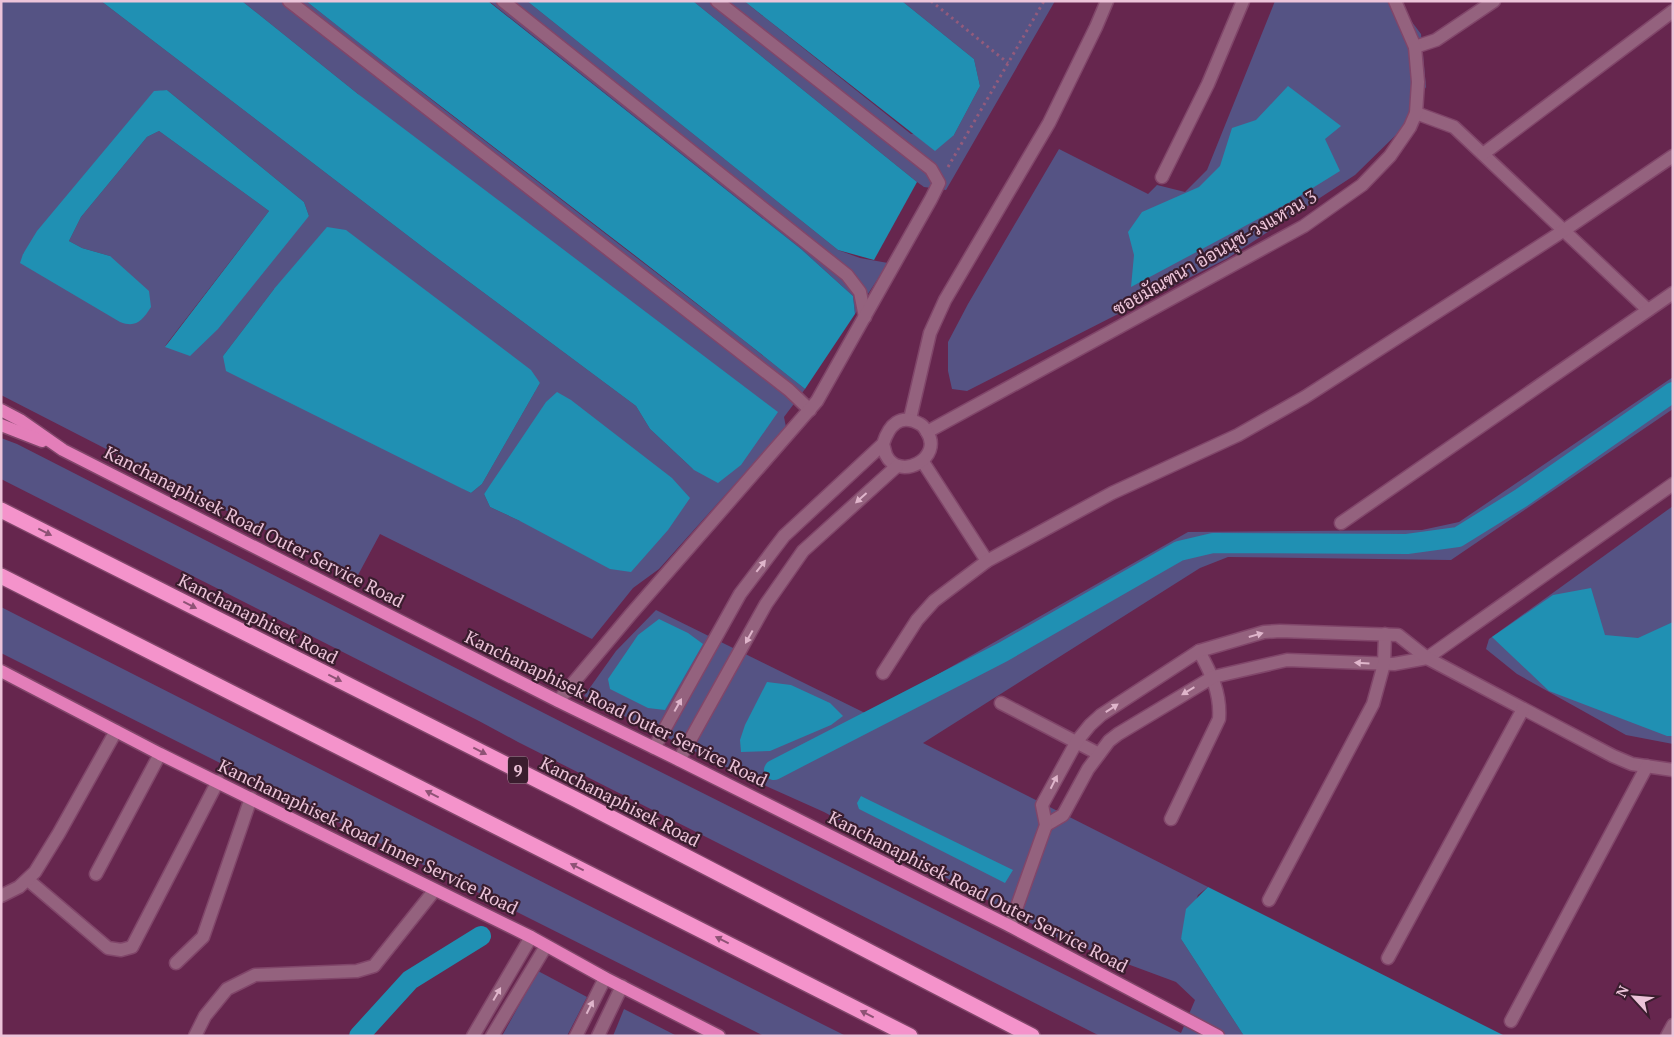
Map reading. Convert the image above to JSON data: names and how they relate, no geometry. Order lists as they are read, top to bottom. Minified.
{"streets":{"highway":["Kanchanaphisek Road","9"],"main road":["Kanchanaphisek Road Outer Service Road","Kanchanaphisek Road Inner Service Road"],"street":["ซอยมัณฑนา อ่อนนุช-วงแหวน 3"]},"north":"top left"}
